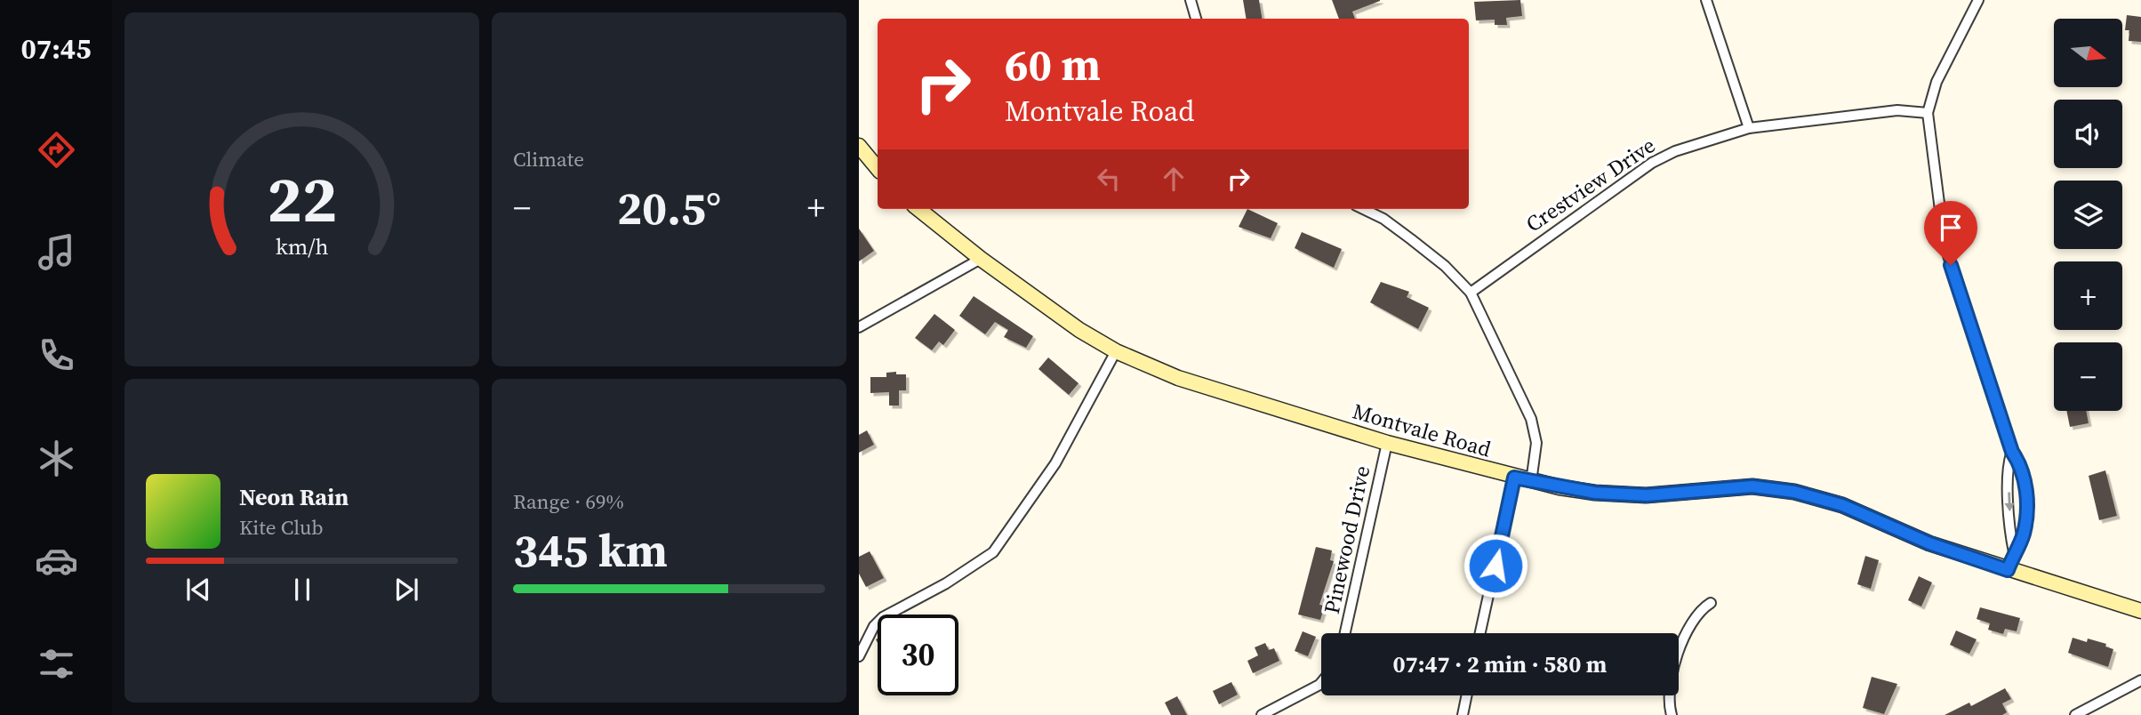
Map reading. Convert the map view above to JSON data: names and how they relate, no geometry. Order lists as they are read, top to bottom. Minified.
{"streets":{"main road":["Montvale Road"],"street":["Crestview Drive","Pinewood Drive"]},"crossings":[["Montvale Road","Pinewood Drive"]],"north":"right","page":{"tabs":"07:45","tile":["Climate",["Range · 69%","345 km"]],"map_buttons":["+","−"],"turn":["60 m","Montvale Road"],"heat":["−","20.5°","+"],"song":["Neon Rain","Kite Club"],"limit":"30","trip":"07:47 · 2 min · 580 m","gauge":["22","km/h"]}}
